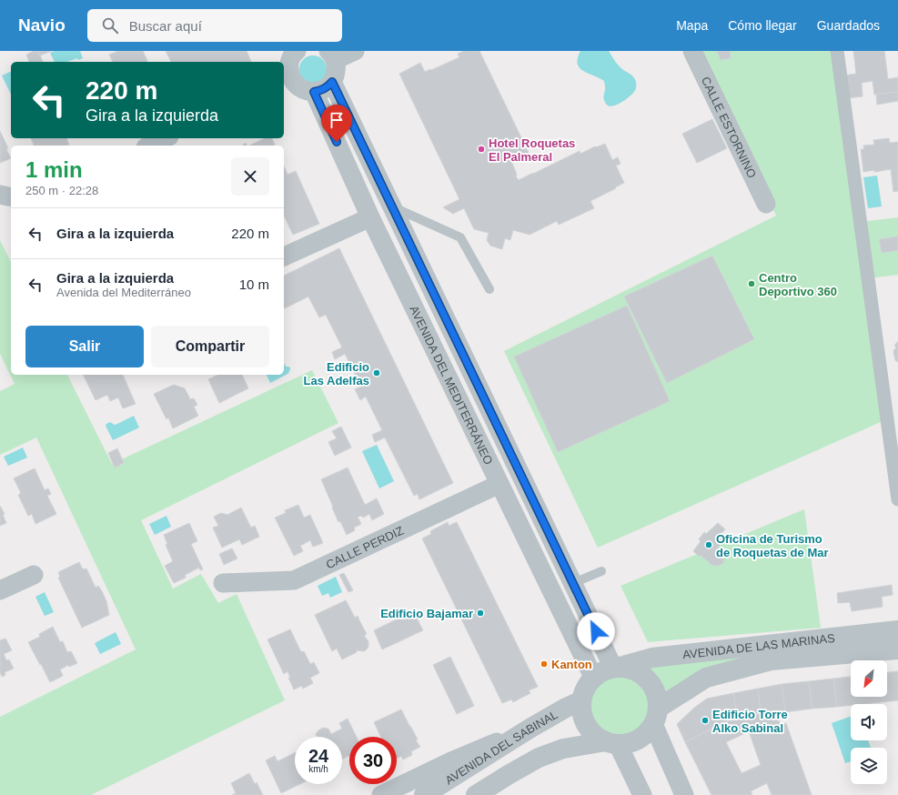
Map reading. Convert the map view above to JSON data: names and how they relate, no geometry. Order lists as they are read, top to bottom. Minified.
{"streets":{"street":["CALLE ESTORNINO","AVENIDA DEL MEDITERRÁNEO","CALLE PERDIZ","AVENIDA DE LAS MARINAS","AVENIDA DEL SABINAL"]},"crossings":[["AVENIDA DEL MEDITERRÁNEO","CALLE PERDIZ"],["AVENIDA DEL MEDITERRÁNEO","AVENIDA DE LAS MARINAS"],["AVENIDA DEL MEDITERRÁNEO","AVENIDA DEL SABINAL"],["AVENIDA DE LAS MARINAS","AVENIDA DEL SABINAL"]],"places":["Hotel Roquetas El Palmeral","Centro Deportivo 360","Edificio Las Adelfas","Oficina de Turismo de Roquetas de Mar","Edificio Bajamar","Kanton","Edificio Torre Alko Sabinal"],"north":"bottom left","page":{"header":"Navio","search":"Buscar aquí","nav":["Mapa","Cómo llegar","Guardados"],"turn":["220 m","Gira a la izquierda"],"heading":["1 min","250 m · 22:28"],"list":[{"name":"Gira a la izquierda","value":"220 m"},{"name":"Gira a la izquierda","note":"Avenida del Mediterráneo","value":"10 m"}],"buttons":["Salir","Compartir"],"speed":"24 km/h","limit":"30"}}
